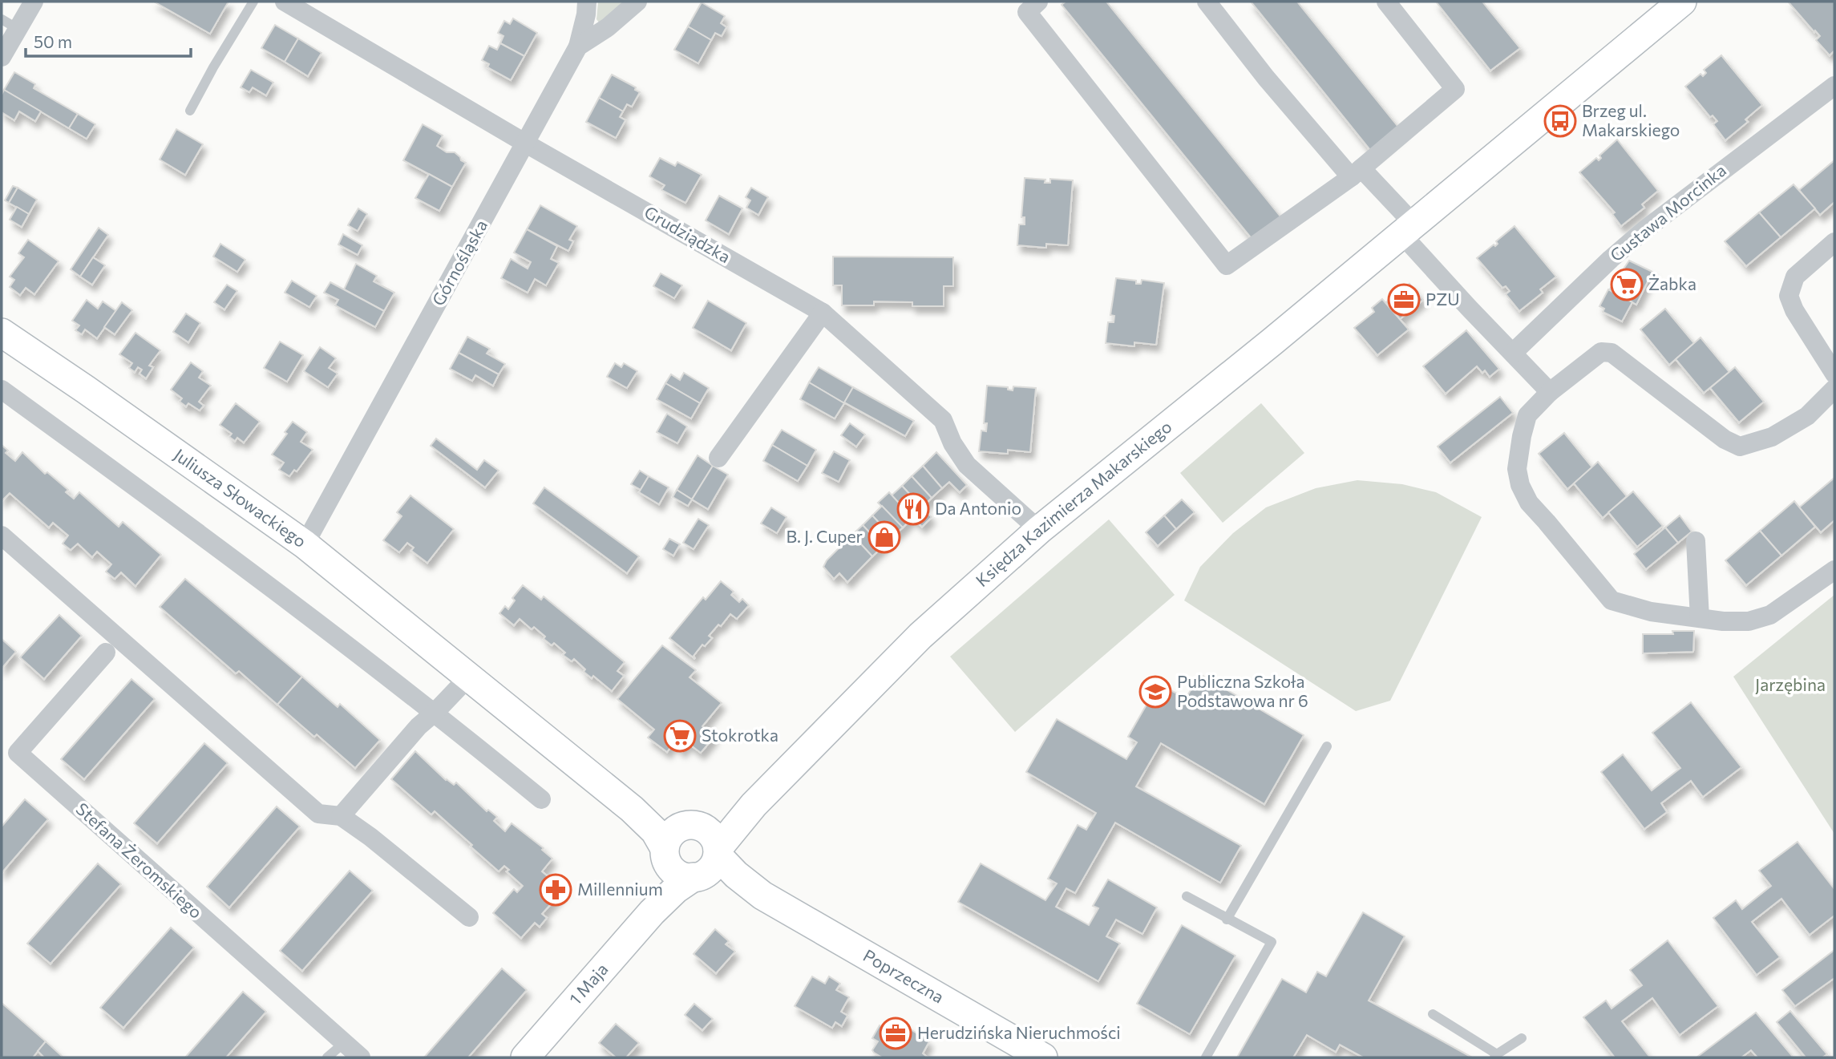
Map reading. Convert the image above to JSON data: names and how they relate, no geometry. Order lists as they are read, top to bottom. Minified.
{"streets":{"street":["Gustawa Morcinka","Grudziądzka","Górnośląska","Juliusza Słowackiego","Księdza Kazimierza Makarskiego","Stefana Żeromskiego","Poprzeczna","1 Maja"]},"crossings":[["Grudziądzka","Górnośląska"],["Grudziądzka","Księdza Kazimierza Makarskiego"],["Górnośląska","Juliusza Słowackiego"],["Juliusza Słowackiego","Księdza Kazimierza Makarskiego"],["Juliusza Słowackiego","Poprzeczna"],["Juliusza Słowackiego","1 Maja"],["Księdza Kazimierza Makarskiego","Poprzeczna"],["Księdza Kazimierza Makarskiego","1 Maja"],["Poprzeczna","1 Maja"]],"parks":["Jarzębina"],"places":{"bus stop":["Brzeg ul. Makarskiego"],"supermarket":["Żabka","Stokrotka"],"office":["PZU","Herudzińska Nieruchmości"],"restaurant":["Da Antonio"],"shop":["B. J. Cuper"],"school or university":["Publiczna Szkoła Podstawowa nr 6"],"pharmacy":["Millennium"]},"scale_bar":"50 m"}
